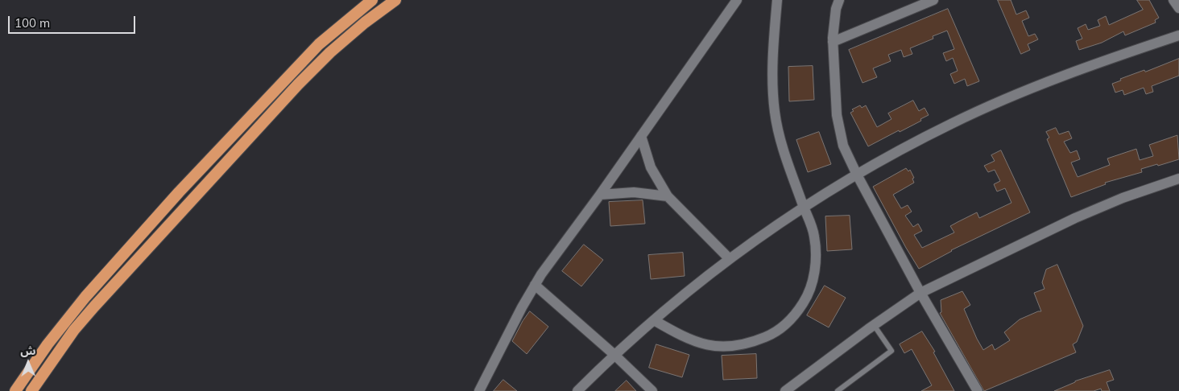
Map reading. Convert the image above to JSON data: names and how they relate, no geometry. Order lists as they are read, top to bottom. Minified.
{"scale_bar":"100 m","north":"top"}
